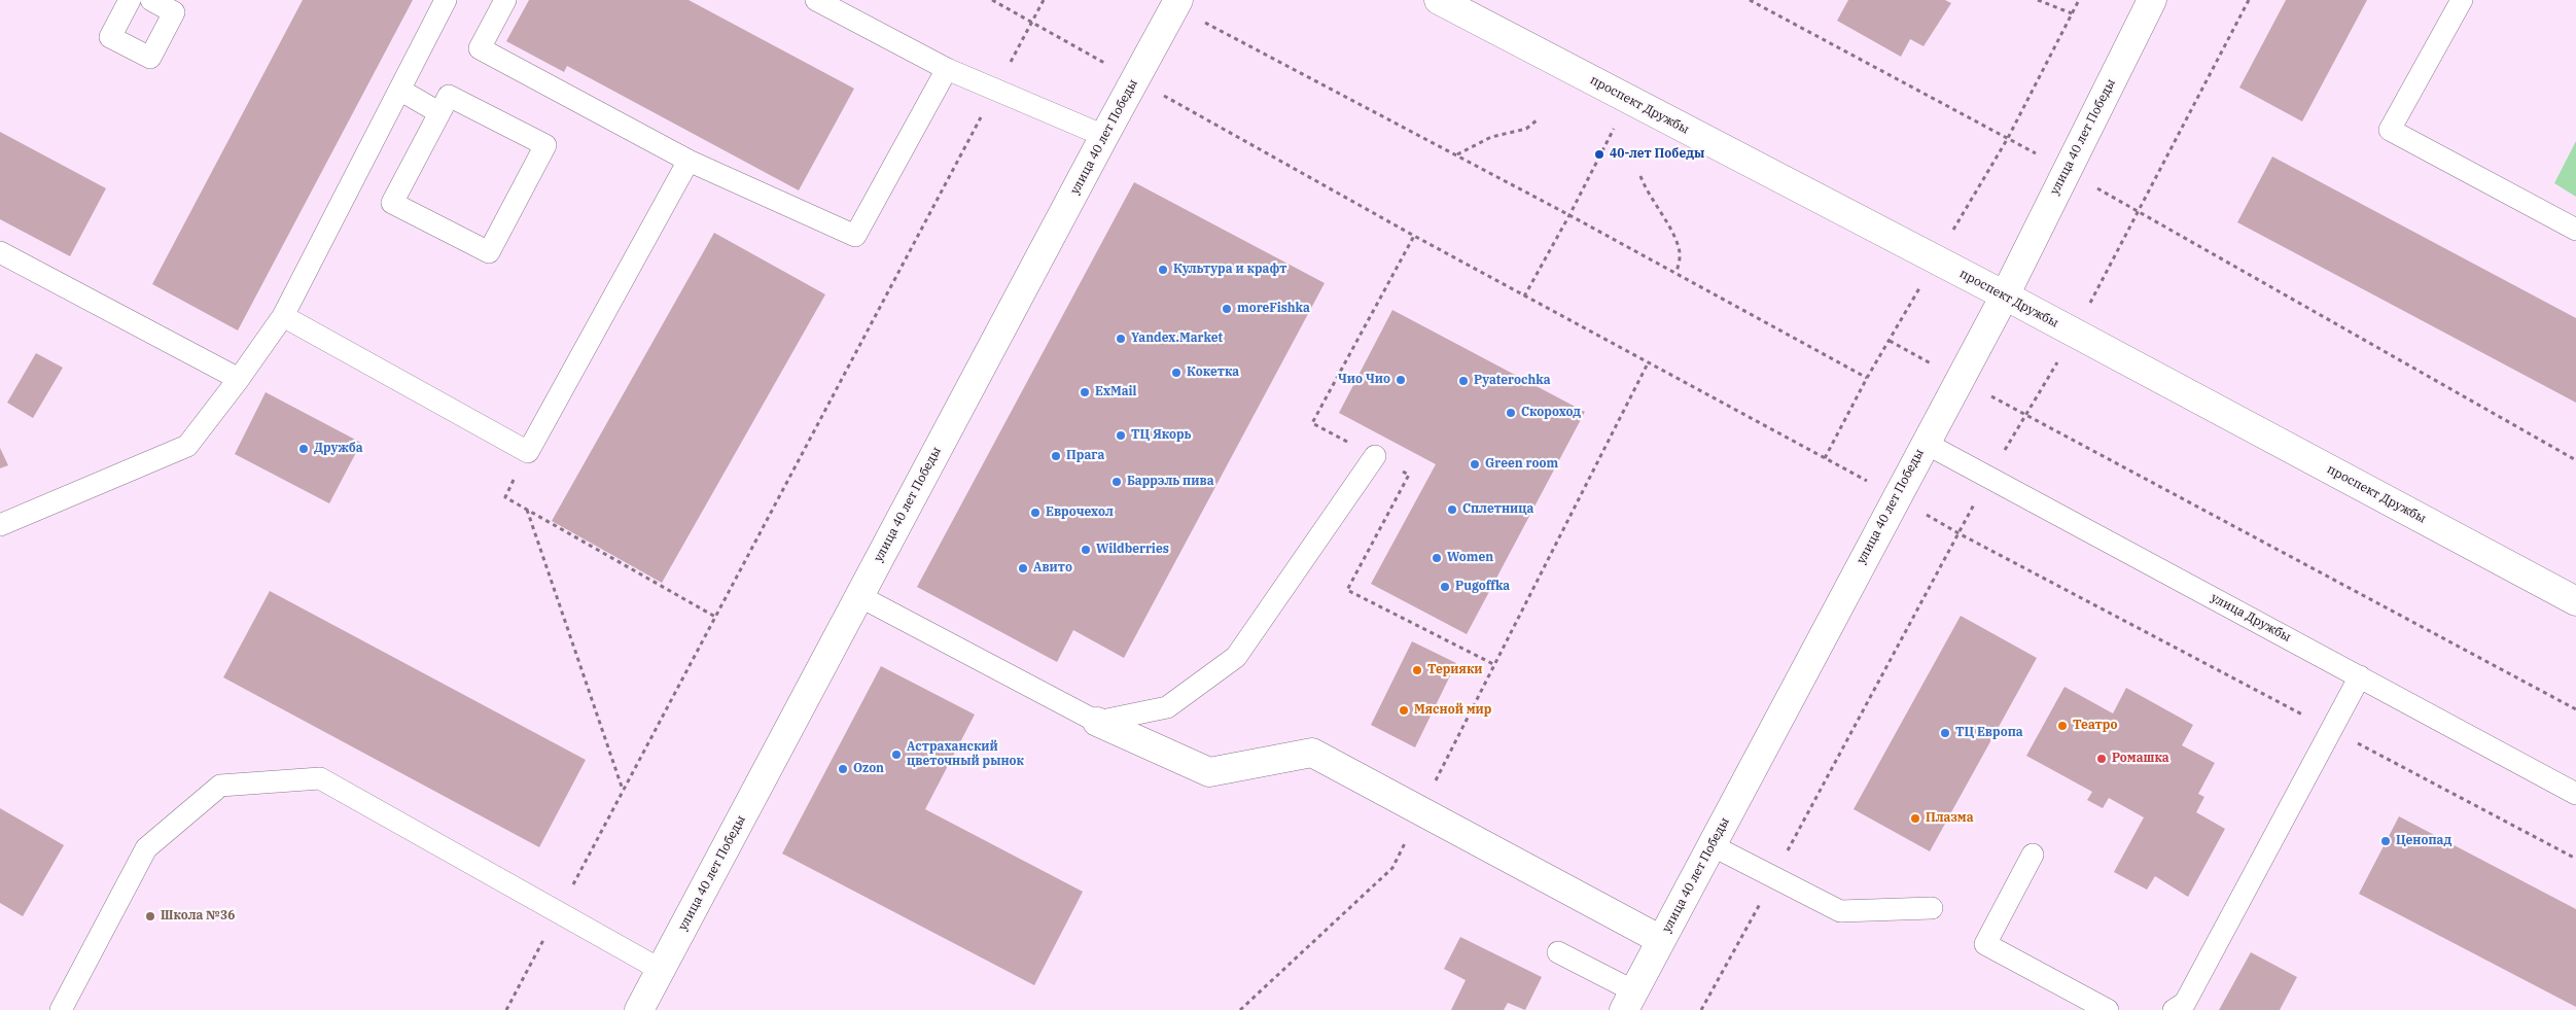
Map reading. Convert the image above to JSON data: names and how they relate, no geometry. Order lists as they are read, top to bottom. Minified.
{"streets":{"street":["проспект Дружбы","улица 40 лет Победы"],"lane":["улица Дружбы"]},"crossings":[["проспект Дружбы","улица 40 лет Победы"],["улица 40 лет Победы","улица Дружбы"]],"places":["40-лет Победы","Культура и крафт","moreFishka","Yandex.Market","Кокетка","Чио Чио","Pyaterochka","ExMail","Скороход","ТЦ Якорь","Дружба","Прага","Green room","Баррэль пива","Сплетница","Еврочехол","Wildberries","Women","Авито","Pugoffka","Терияки","Мясной мир","Театро","ТЦ Европа","Астраханский цветочный рынок","Ромашка","Ozon","Плазма","Ценопад","Школа №36"]}
